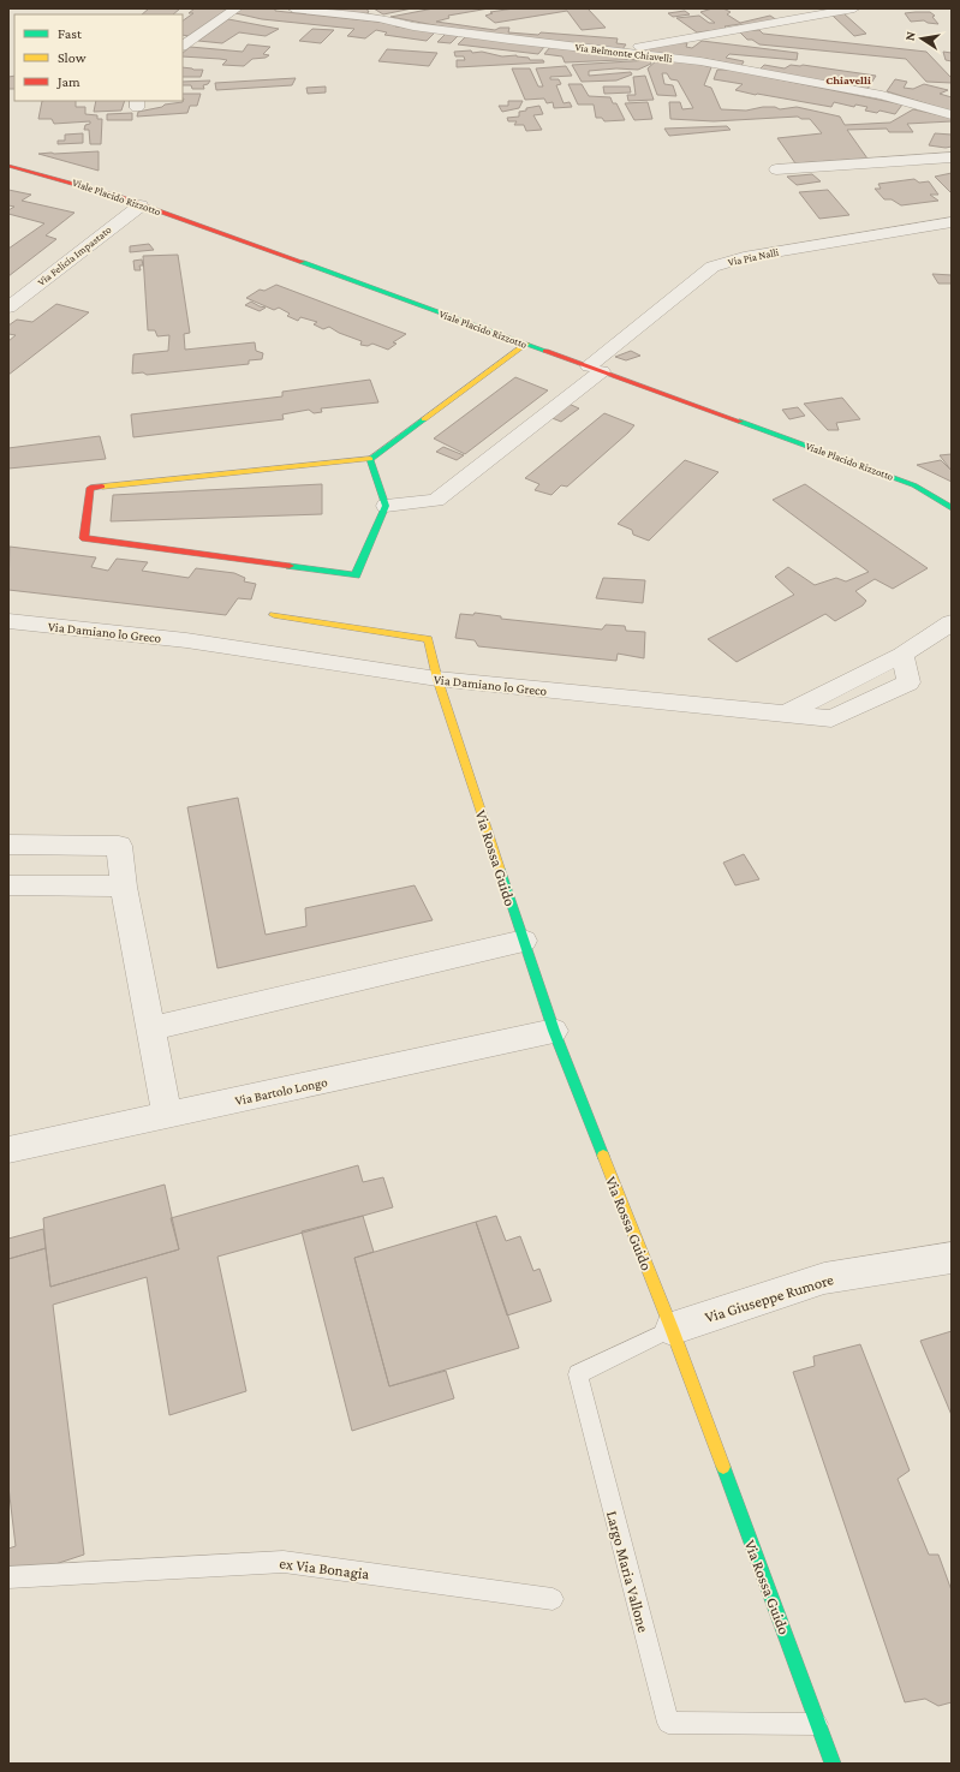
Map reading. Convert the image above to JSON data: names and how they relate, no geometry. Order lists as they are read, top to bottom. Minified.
{"streets":{"street":["Via Belmonte Chiavelli","Viale Placido Rizzotto","Via Felicia Impastato","Via Pia Nalli","Via Damiano lo Greco","Via Rossa Guido","Via Bartolo Longo","Via Giuseppe Rumore"],"lane":["ex Via Bonagia","Largo Maria Vallone"]},"crossings":[["Viale Placido Rizzotto","Via Felicia Impastato"],["Viale Placido Rizzotto","Via Pia Nalli"],["Via Damiano lo Greco","Via Rossa Guido"],["Via Rossa Guido","Via Bartolo Longo"],["Via Rossa Guido","Via Giuseppe Rumore"],["Via Rossa Guido","Largo Maria Vallone"],["Via Giuseppe Rumore","Largo Maria Vallone"]],"districts":["Chiavelli"],"legend":["Fast","Slow","Jam"],"north":"left"}
